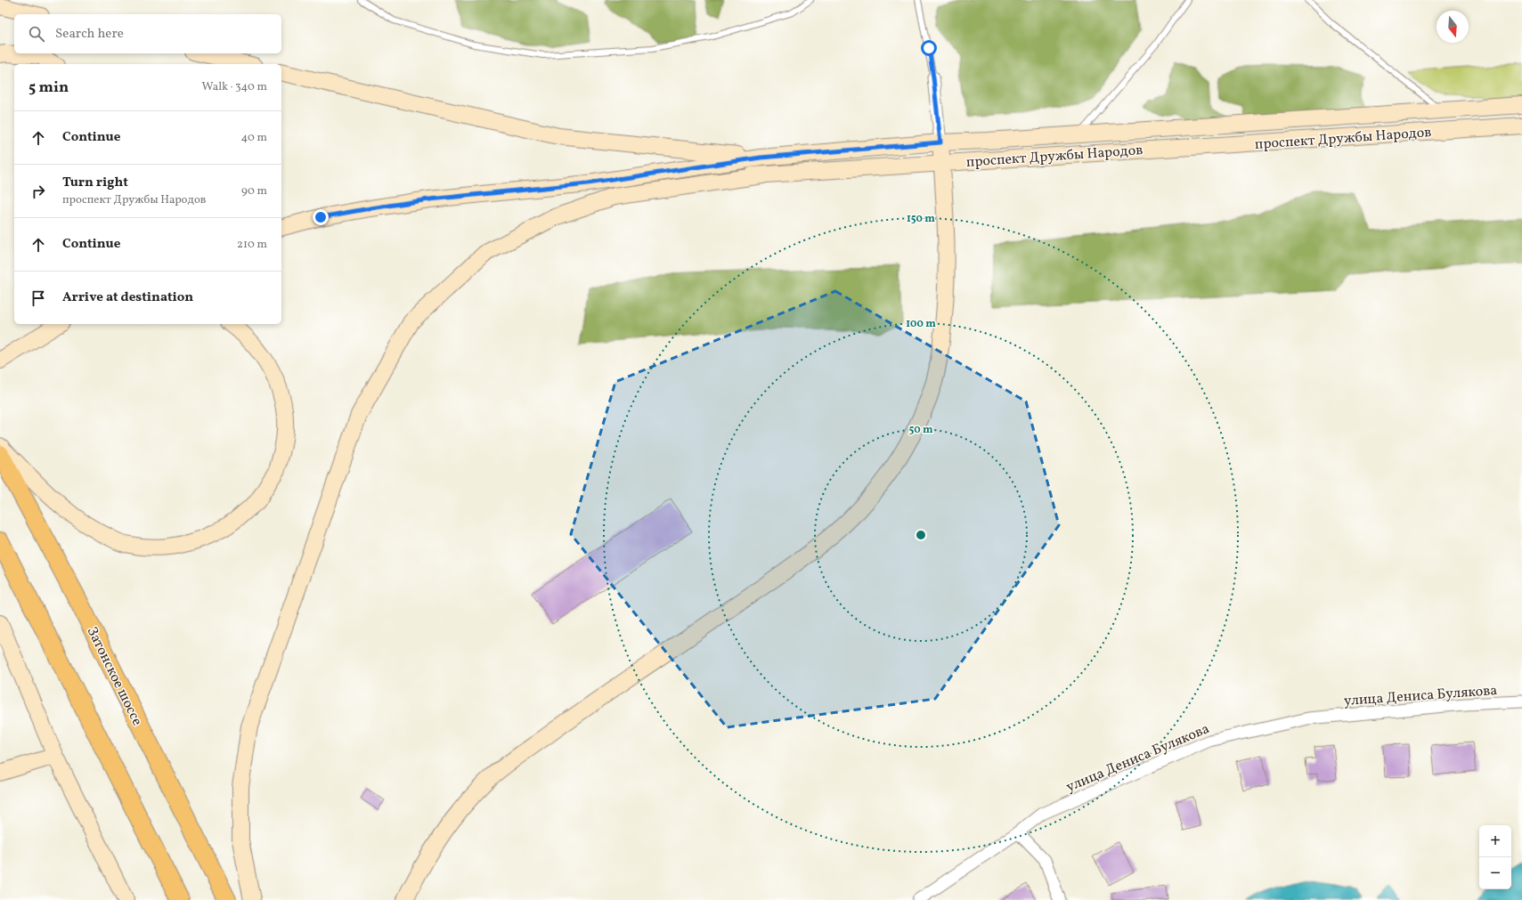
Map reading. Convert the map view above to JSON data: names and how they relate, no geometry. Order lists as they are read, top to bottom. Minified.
{"streets":{"main road":["проспект Дружбы Народов","Затонское шоссе"],"street":["улица Дениса Булякова"]},"north":"bottom","page":{"search":"Search here","heading":["5 min","Walk · 340 m"],"list":[["Continue","40 m"],["Turn right","проспект Дружбы Народов","90 m"],["Continue","210 m"],"Arrive at destination"],"map_buttons":["+","−"]},"rings":["150 m","100 m","50 m"]}
